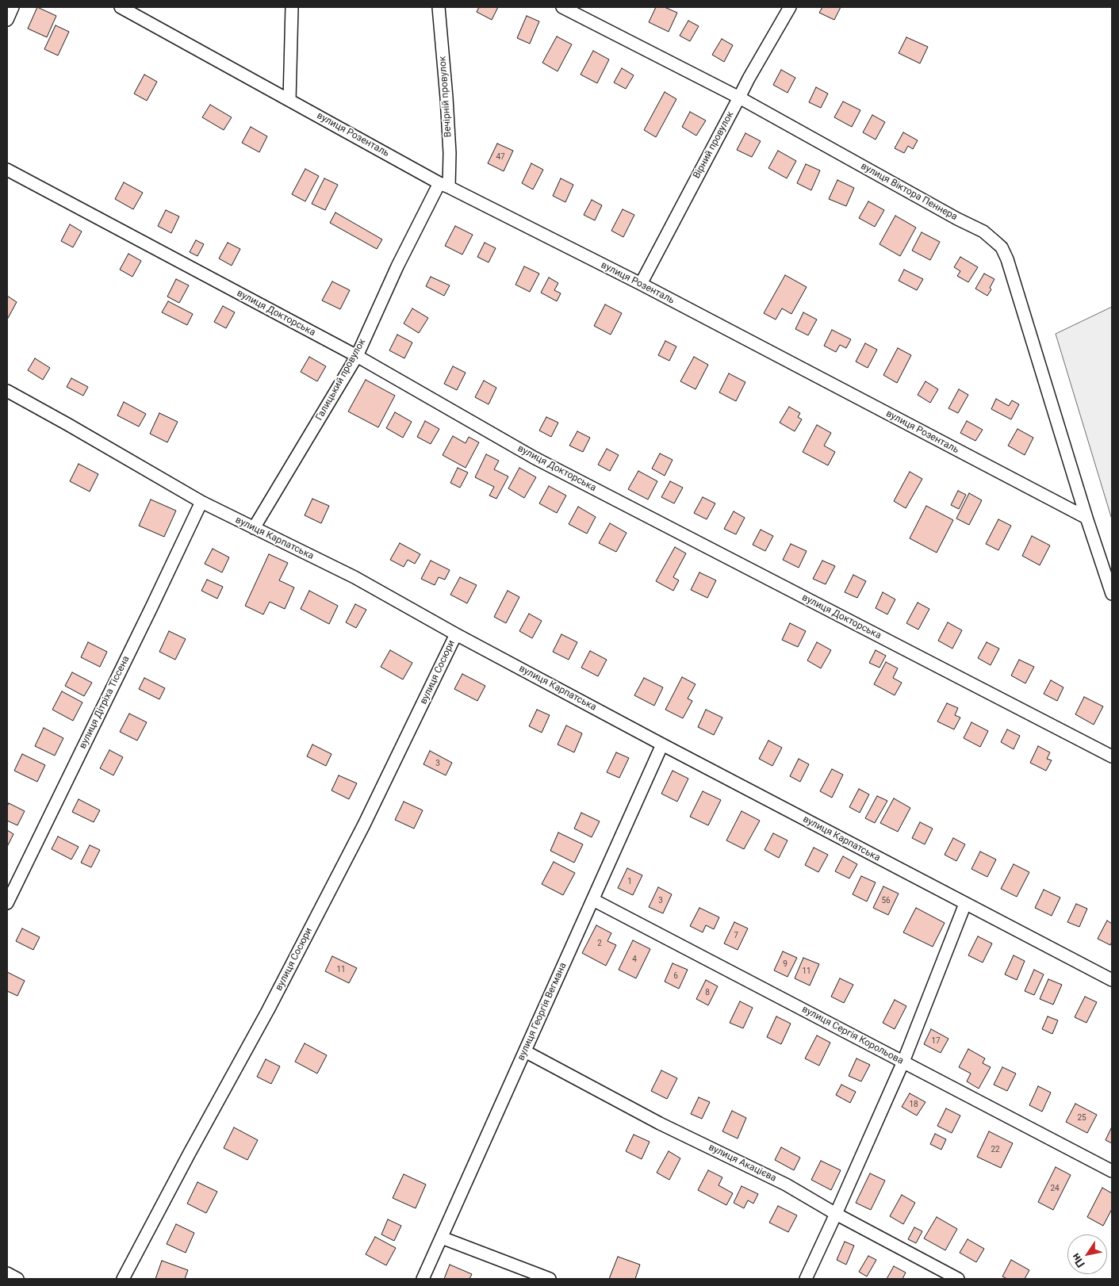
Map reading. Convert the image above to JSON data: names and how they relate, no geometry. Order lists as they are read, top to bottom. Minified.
{"streets":{"street":["Вечірній провулок","вулиця Розенталь","Вірний провулок","вулиця Віктора Пеннера","вулиця Докторська","Галицький провулок","вулиця Карпатська","вулиця Сосюри","вулиця Дітріха Тіссена","вулиця Георгія Вегмана","вулиця Сергія Корольова","вулиця Акацієва"]},"crossings":[["Вечірній провулок","вулиця Розенталь"],["Вечірній провулок","Галицький провулок"],["вулиця Розенталь","Вірний провулок"],["вулиця Розенталь","вулиця Віктора Пеннера"],["вулиця Розенталь","Галицький провулок"],["Вірний провулок","вулиця Віктора Пеннера"],["вулиця Докторська","Галицький провулок"],["Галицький провулок","вулиця Карпатська"],["вулиця Карпатська","вулиця Сосюри"],["вулиця Карпатська","вулиця Дітріха Тіссена"],["вулиця Карпатська","вулиця Георгія Вегмана"],["вулиця Георгія Вегмана","вулиця Сергія Корольова"],["вулиця Георгія Вегмана","вулиця Акацієва"]],"house_numbers":["47","3","1","3","56","7","2","4","9","11","11","6","8","17","18","25","22","24"],"north":"bottom left"}
